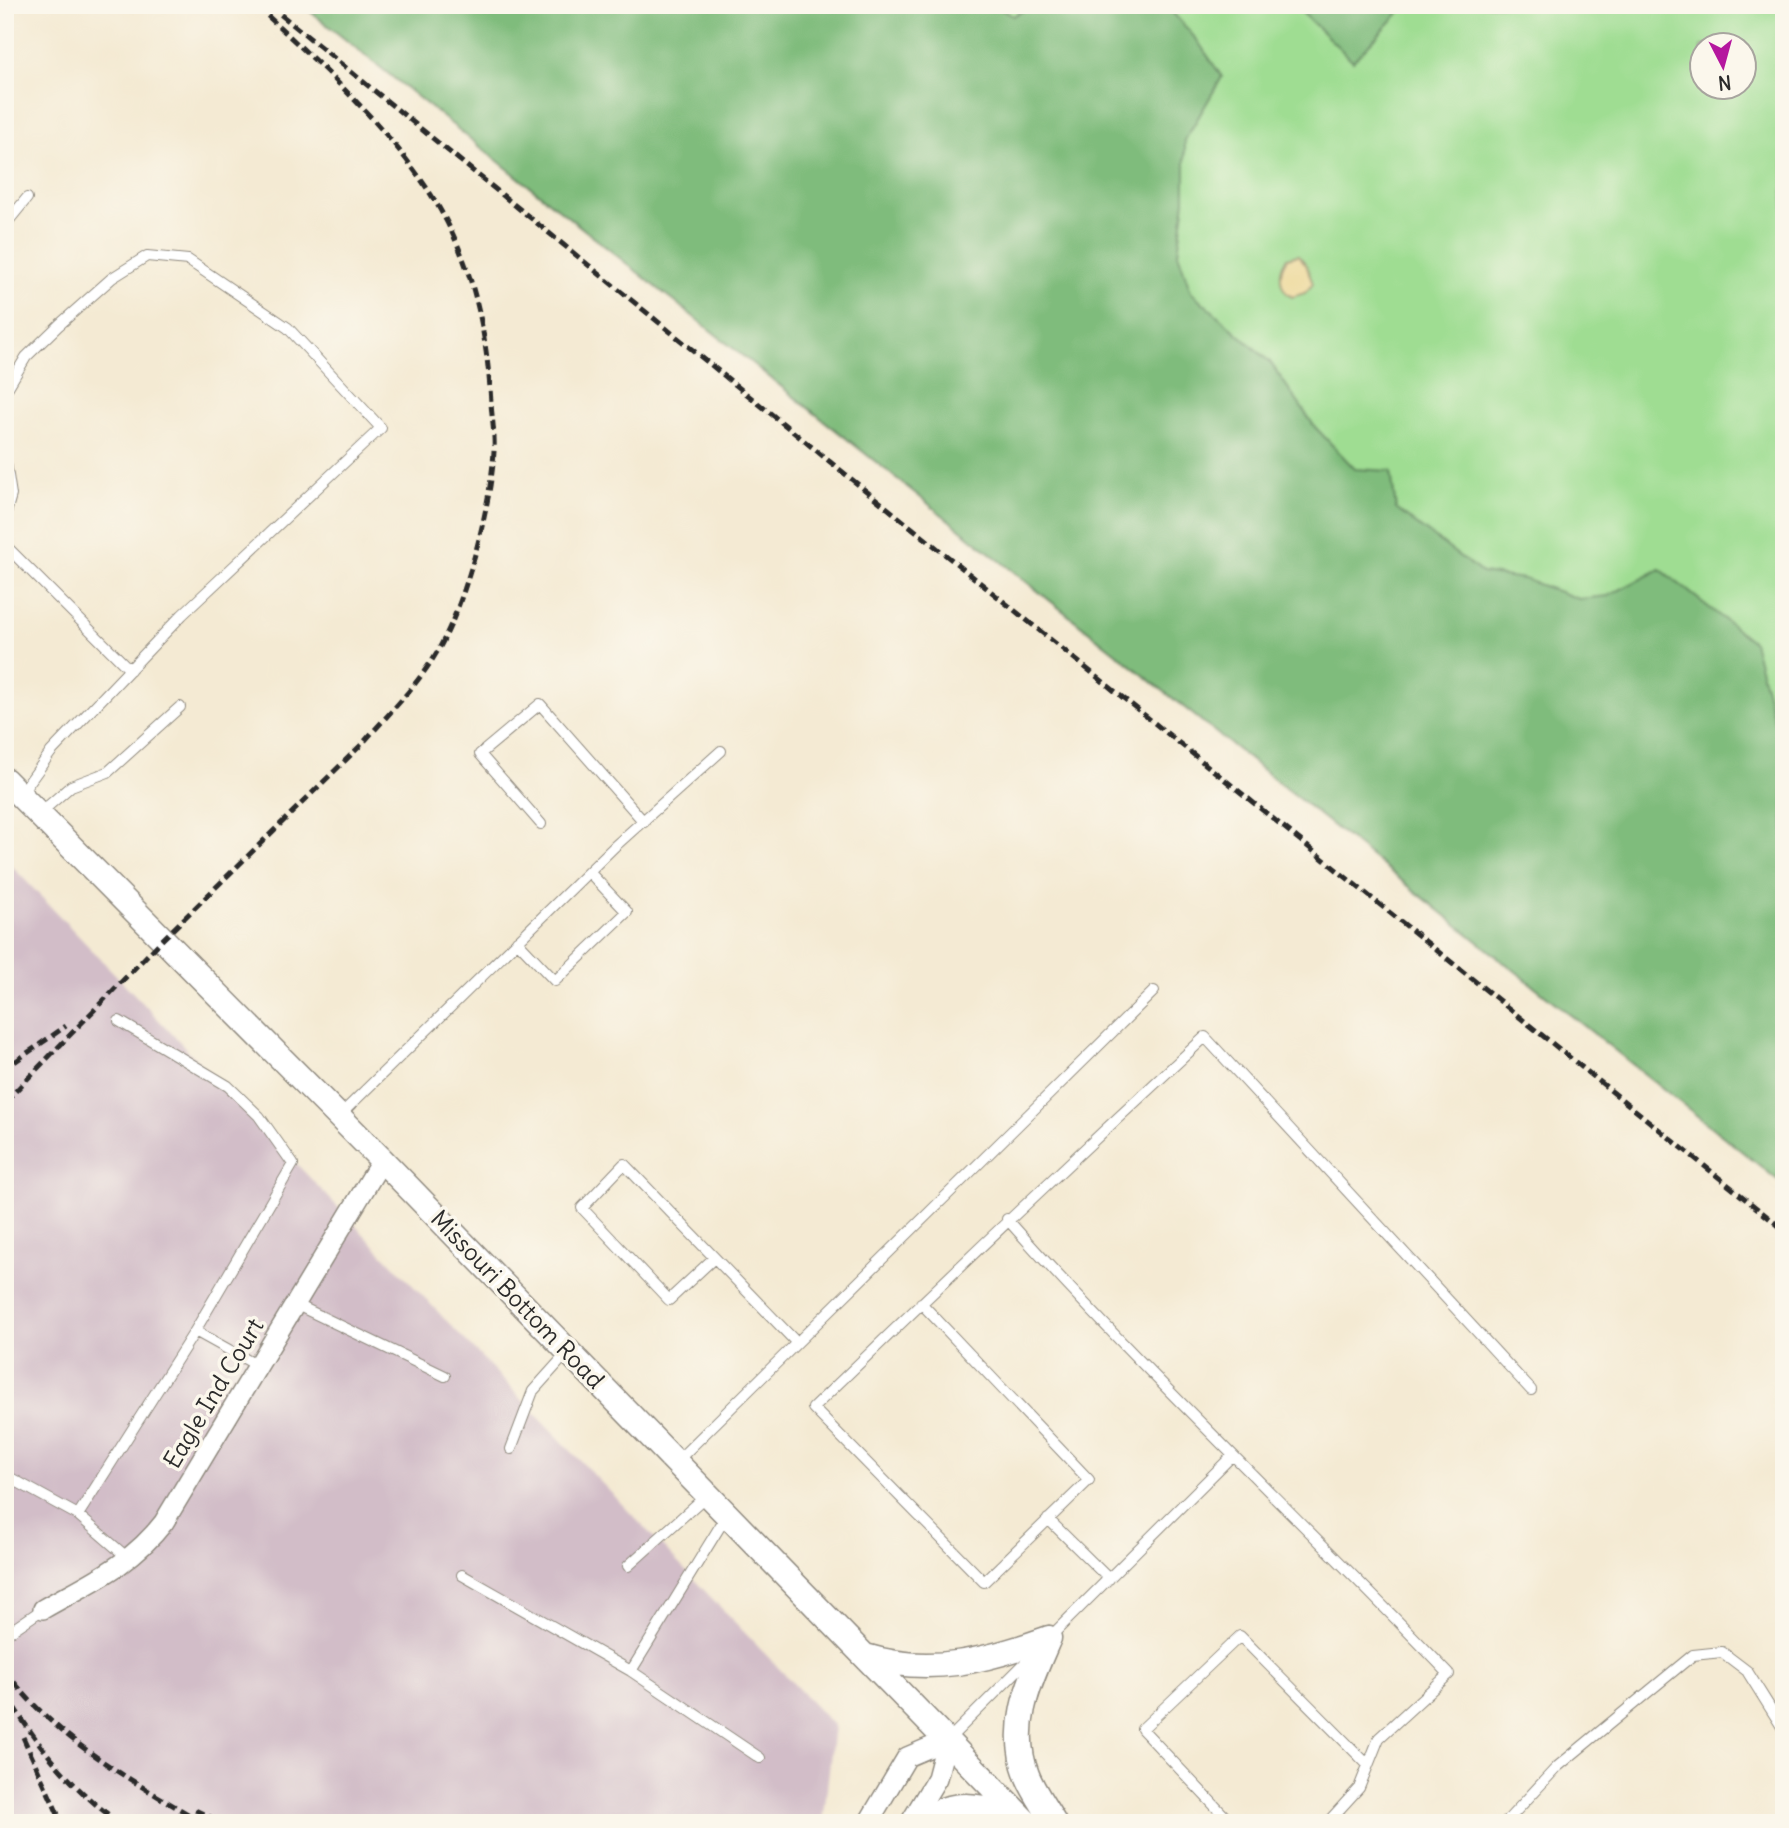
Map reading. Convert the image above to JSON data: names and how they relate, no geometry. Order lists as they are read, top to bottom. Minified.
{"streets":{"street":["Missouri Bottom Road","Eagle Ind Court"]},"crossings":[["Missouri Bottom Road","Eagle Ind Court"]],"north":"bottom"}
